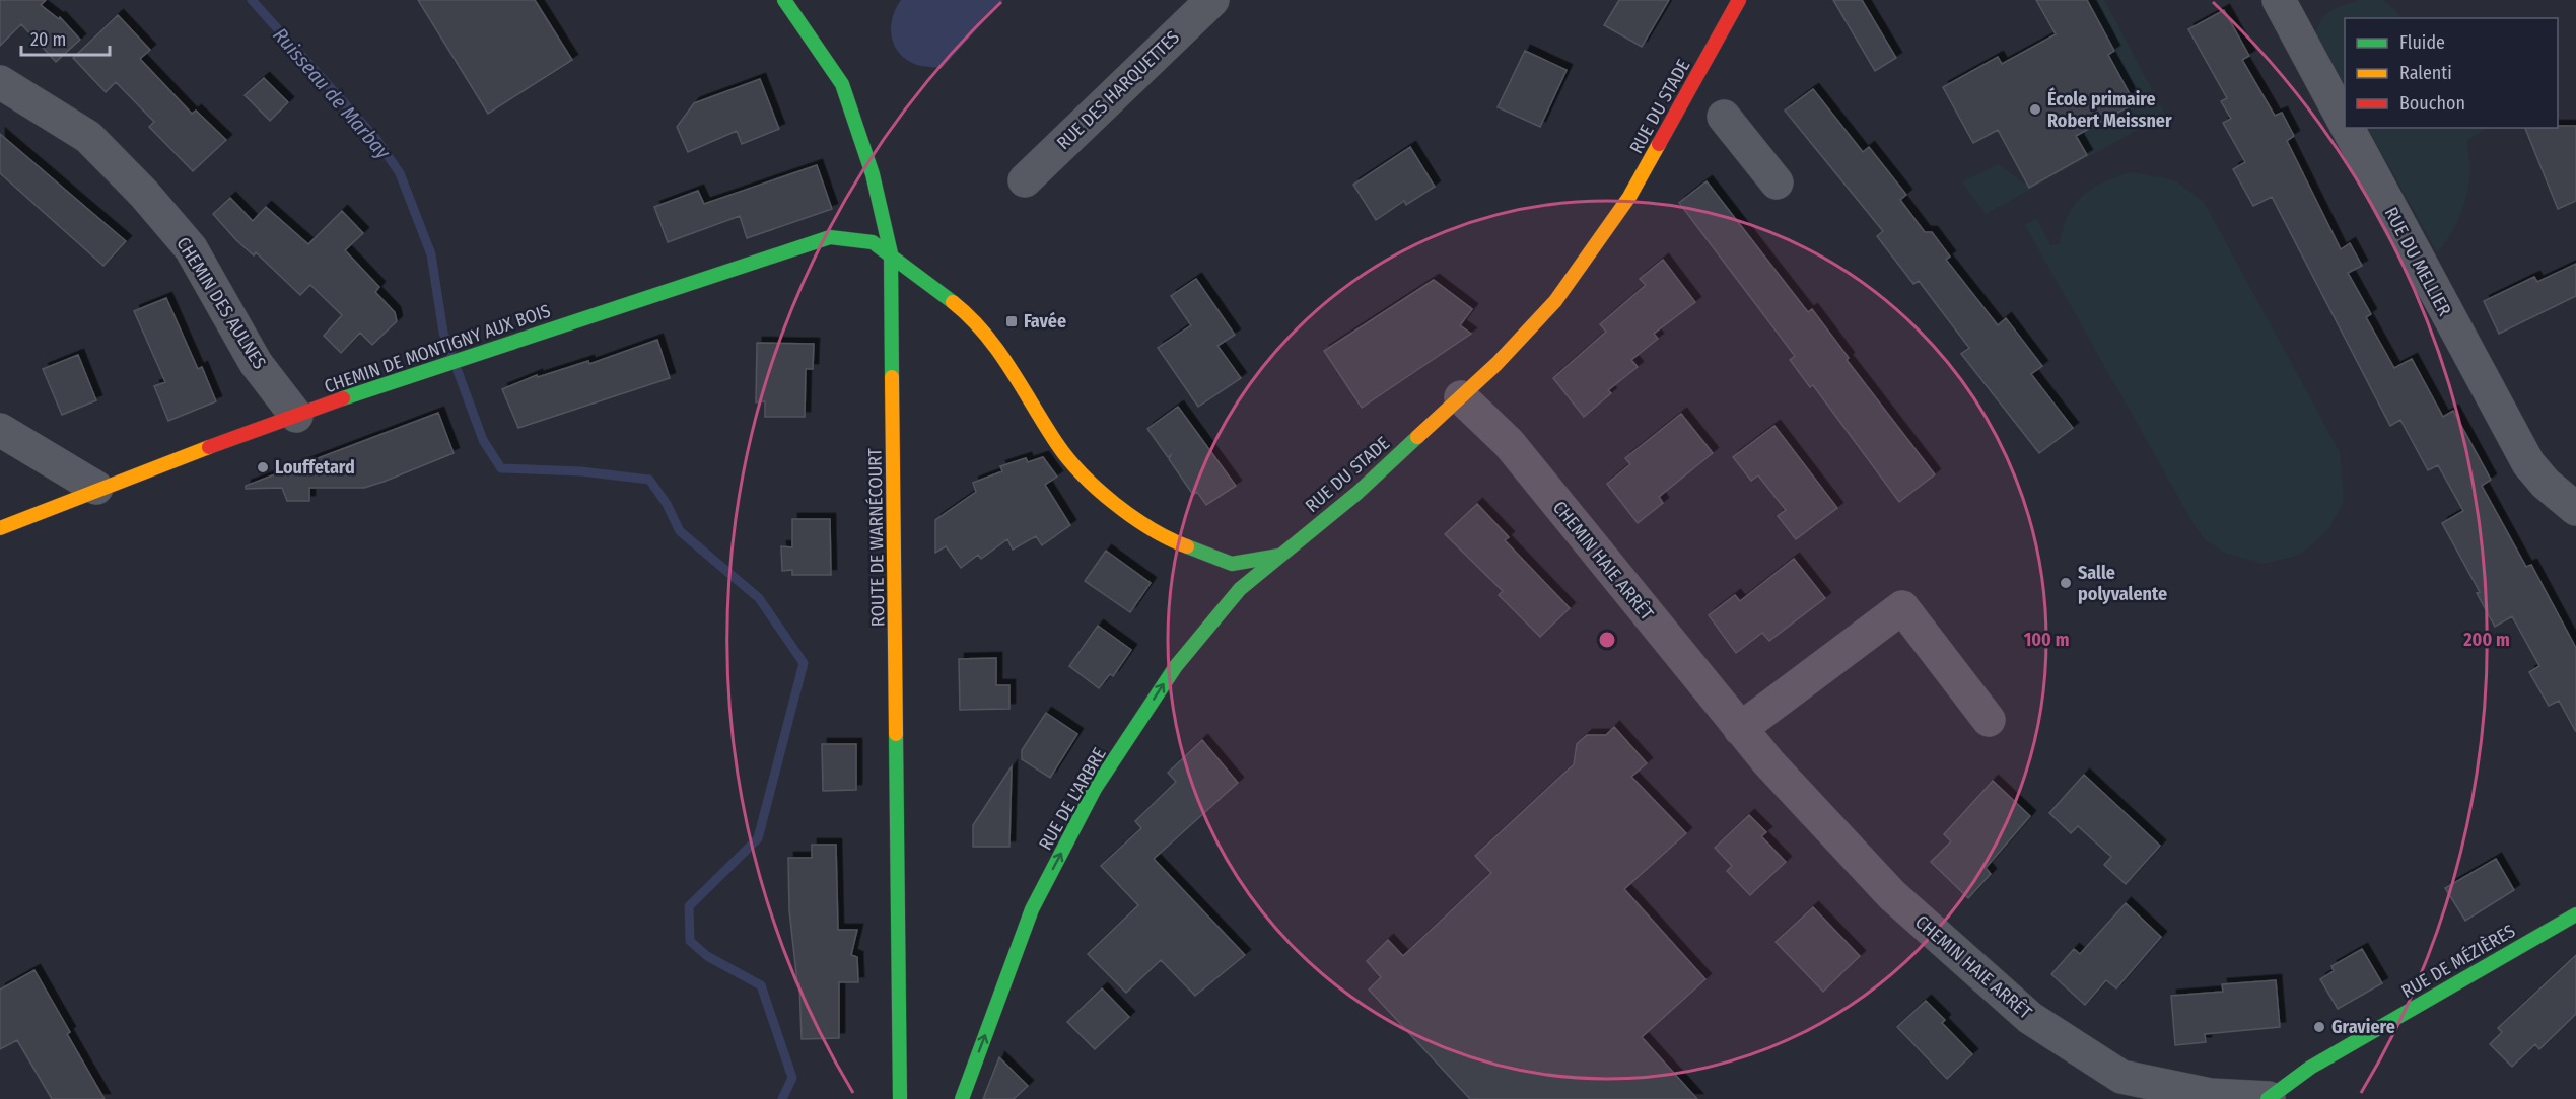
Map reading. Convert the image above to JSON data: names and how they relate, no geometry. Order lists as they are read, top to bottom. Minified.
{"streets":{"street":["RUE DES HARQUETTES","RUE DU STADE","RUE DU MELLIER","CHEMIN DES AULNES","CHEMIN DE MONTIGNY AUX BOIS","ROUTE DE WARNÉCOURT","CHEMIN HAIE ARRÊT","RUE DE L'ARBRE","RUE DE MÉZIÈRES"]},"crossings":[["RUE DU STADE","CHEMIN DE MONTIGNY AUX BOIS"],["RUE DU STADE","ROUTE DE WARNÉCOURT"],["RUE DU STADE","CHEMIN HAIE ARRÊT"],["RUE DU STADE","RUE DE L'ARBRE"],["CHEMIN DES AULNES","CHEMIN DE MONTIGNY AUX BOIS"],["CHEMIN DE MONTIGNY AUX BOIS","ROUTE DE WARNÉCOURT"],["CHEMIN HAIE ARRÊT","RUE DE MÉZIÈRES"]],"one_way":["RUE DE L'ARBRE"],"water":["Ruisseau de Marbay"],"places":{"other":["École primaire Robert Meissner","Louffetard","Salle polyvalente","Graviere"],"transit":["Favée"]},"legend":["Fluide","Ralenti","Bouchon"],"scale_bar":"20 m","rings":["100 m","200 m"]}
